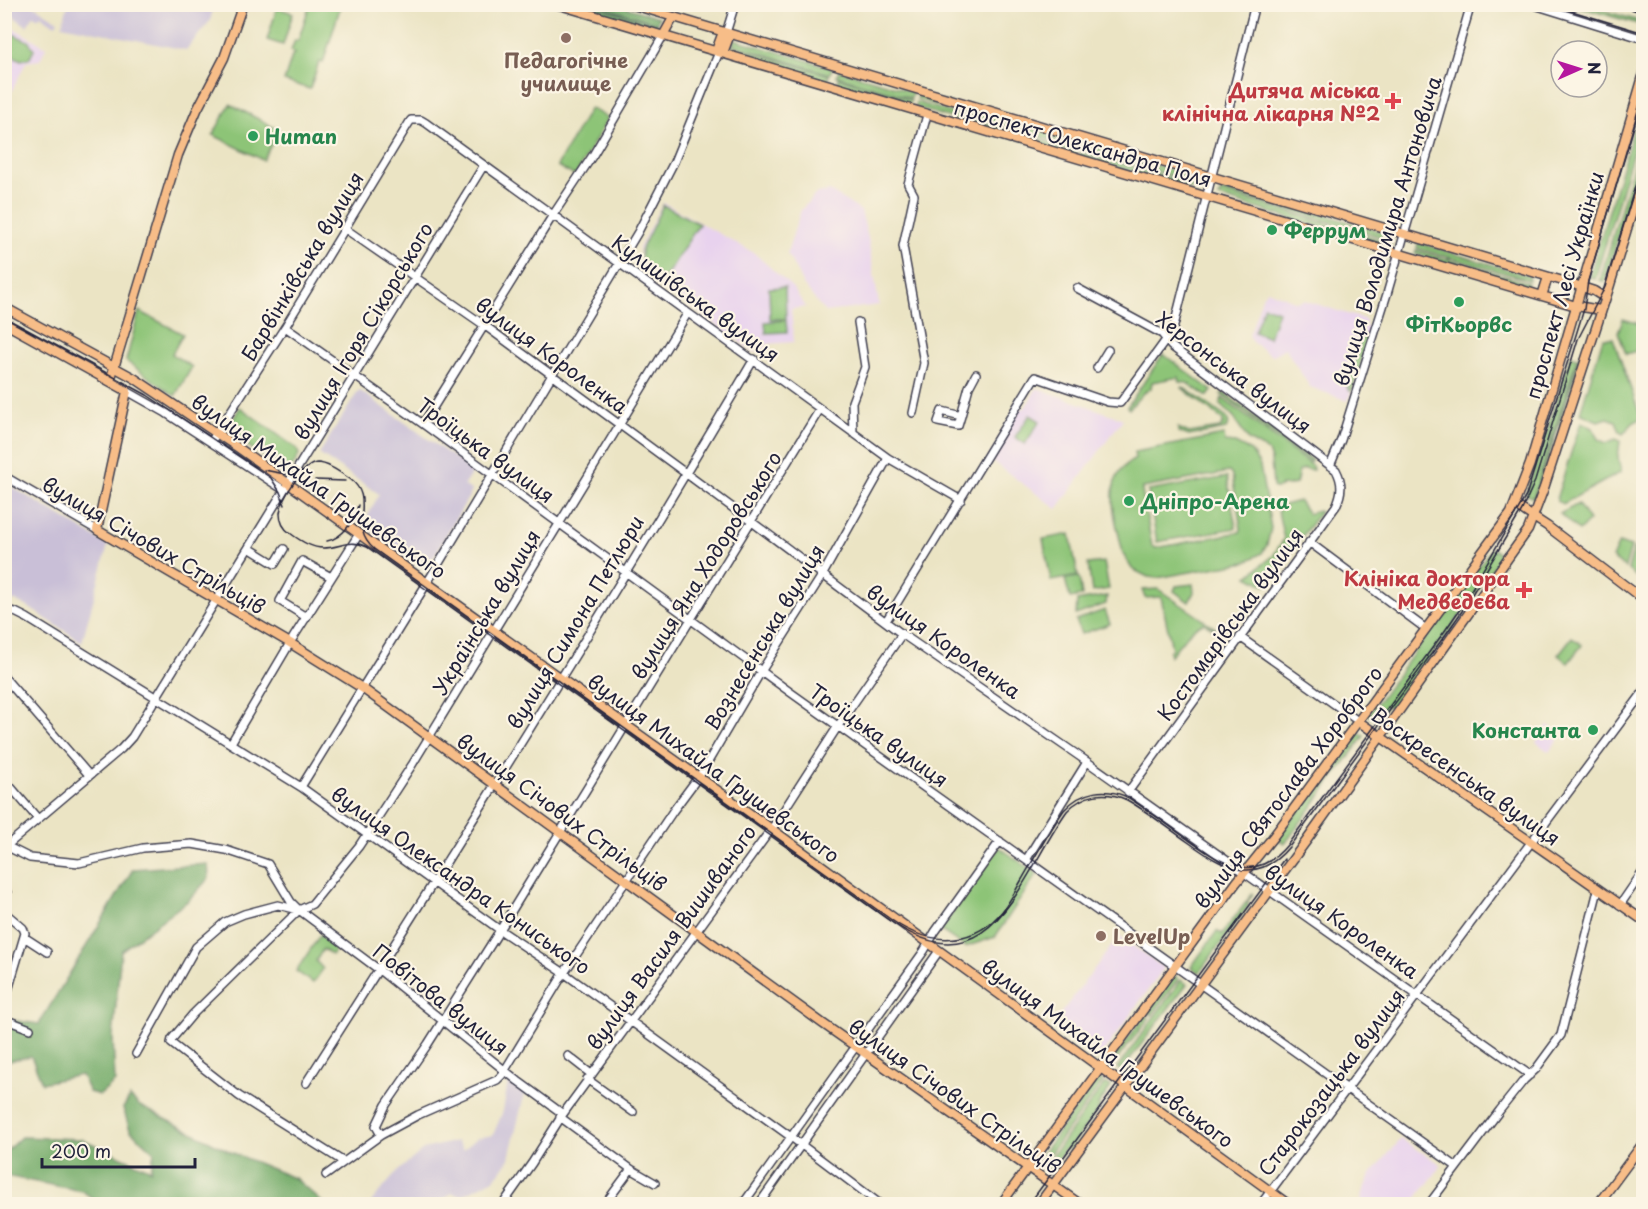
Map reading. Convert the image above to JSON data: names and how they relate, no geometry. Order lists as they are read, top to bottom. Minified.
{"streets":{"main road":["проспект Олександра Поля","проспект Лесі Українки","вулиця Михайла Грушевського","вулиця Січових Стрільців","Воскресенська вулиця","вулиця Святослава Хороброго"],"street":["вулиця Володимира Антоновича","Барвінківська вулиця","Кулишівська вулиця","вулиця Ігоря Сікорського","вулиця Короленка","Херсонська вулиця","Троїцька вулиця","вулиця Яна Ходоровського","Українська вулиця","вулиця Симона Петлюри","Костомарівська вулиця","Вознесенська вулиця","вулиця Олександра Кониського","вулиця Василя Вишиваного","Повітова вулиця","Старокозацька вулиця"]},"crossings":[["проспект Олександра Поля","вулиця Володимира Антоновича"],["проспект Олександра Поля","проспект Лесі Українки"],["вулиця Володимира Антоновича","Херсонська вулиця"],["вулиця Володимира Антоновича","Костомарівська вулиця"],["Барвінківська вулиця","Кулишівська вулиця"],["Барвінківська вулиця","вулиця Короленка"],["Барвінківська вулиця","Троїцька вулиця"],["Барвінківська вулиця","вулиця Михайла Грушевського"],["проспект Лесі Українки","вулиця Святослава Хороброго"],["Кулишівська вулиця","вулиця Ігоря Сікорського"],["Кулишівська вулиця","вулиця Яна Ходоровського"],["Кулишівська вулиця","Українська вулиця"],["Кулишівська вулиця","вулиця Симона Петлюри"],["Кулишівська вулиця","Вознесенська вулиця"],["вулиця Ігоря Сікорського","вулиця Короленка"],["вулиця Ігоря Сікорського","Троїцька вулиця"],["вулиця Ігоря Сікорського","вулиця Михайла Грушевського"],["вулиця Ігоря Сікорського","вулиця Січових Стрільців"],["вулиця Ігоря Сікорського","вулиця Олександра Кониського"],["вулиця Короленка","вулиця Яна Ходоровського"],["вулиця Короленка","Українська вулиця"],["вулиця Короленка","вулиця Симона Петлюри"],["вулиця Короленка","Костомарівська вулиця"],["вулиця Короленка","Вознесенська вулиця"],["вулиця Короленка","вулиця Святослава Хороброго"],["вулиця Короленка","вулиця Василя Вишиваного"],["вулиця Короленка","Старокозацька вулиця"],["Херсонська вулиця","Костомарівська вулиця"],["Троїцька вулиця","вулиця Яна Ходоровського"],["Троїцька вулиця","Українська вулиця"],["Троїцька вулиця","вулиця Симона Петлюри"],["Троїцька вулиця","Вознесенська вулиця"],["Троїцька вулиця","вулиця Святослава Хороброго"],["Троїцька вулиця","вулиця Василя Вишиваного"],["Троїцька вулиця","Старокозацька вулиця"],["вулиця Михайла Грушевського","вулиця Яна Ходоровського"],["вулиця Михайла Грушевського","Українська вулиця"],["вулиця Михайла Грушевського","вулиця Симона Петлюри"],["вулиця Михайла Грушевського","Вознесенська вулиця"],["вулиця Михайла Грушевського","вулиця Святослава Хороброго"],["вулиця Михайла Грушевського","вулиця Василя Вишиваного"],["вулиця Михайла Грушевського","Старокозацька вулиця"],["вулиця Січових Стрільців","вулиця Яна Ходоровського"],["вулиця Січових Стрільців","Українська вулиця"],["вулиця Січових Стрільців","вулиця Симона Петлюри"],["вулиця Січових Стрільців","Вознесенська вулиця"],["вулиця Січових Стрільців","вулиця Святослава Хороброго"],["вулиця Січових Стрільців","вулиця Василя Вишиваного"],["вулиця Яна Ходоровського","вулиця Олександра Кониського"],["вулиця Яна Ходоровського","Повітова вулиця"],["Українська вулиця","вулиця Олександра Кониського"],["Українська вулиця","Повітова вулиця"],["вулиця Симона Петлюри","вулиця Олександра Кониського"],["вулиця Симона Петлюри","Повітова вулиця"],["Костомарівська вулиця","Воскресенська вулиця"],["Вознесенська вулиця","вулиця Олександра Кониського"],["Вознесенська вулиця","Повітова вулиця"],["Воскресенська вулиця","вулиця Святослава Хороброго"],["Воскресенська вулиця","Старокозацька вулиця"],["вулиця Олександра Кониського","вулиця Василя Вишиваного"],["вулиця Василя Вишиваного","Повітова вулиця"]],"places":{"other":["Педагогічне училище","Human","Феррум","ФiтКьорвс","Дніпро-Арена","Константа","LevelUp"],"health":["Дитяча міська клінічна лікарня №2","Клініка доктора Медведєва"]},"scale_bar":"200 m","north":"right"}
